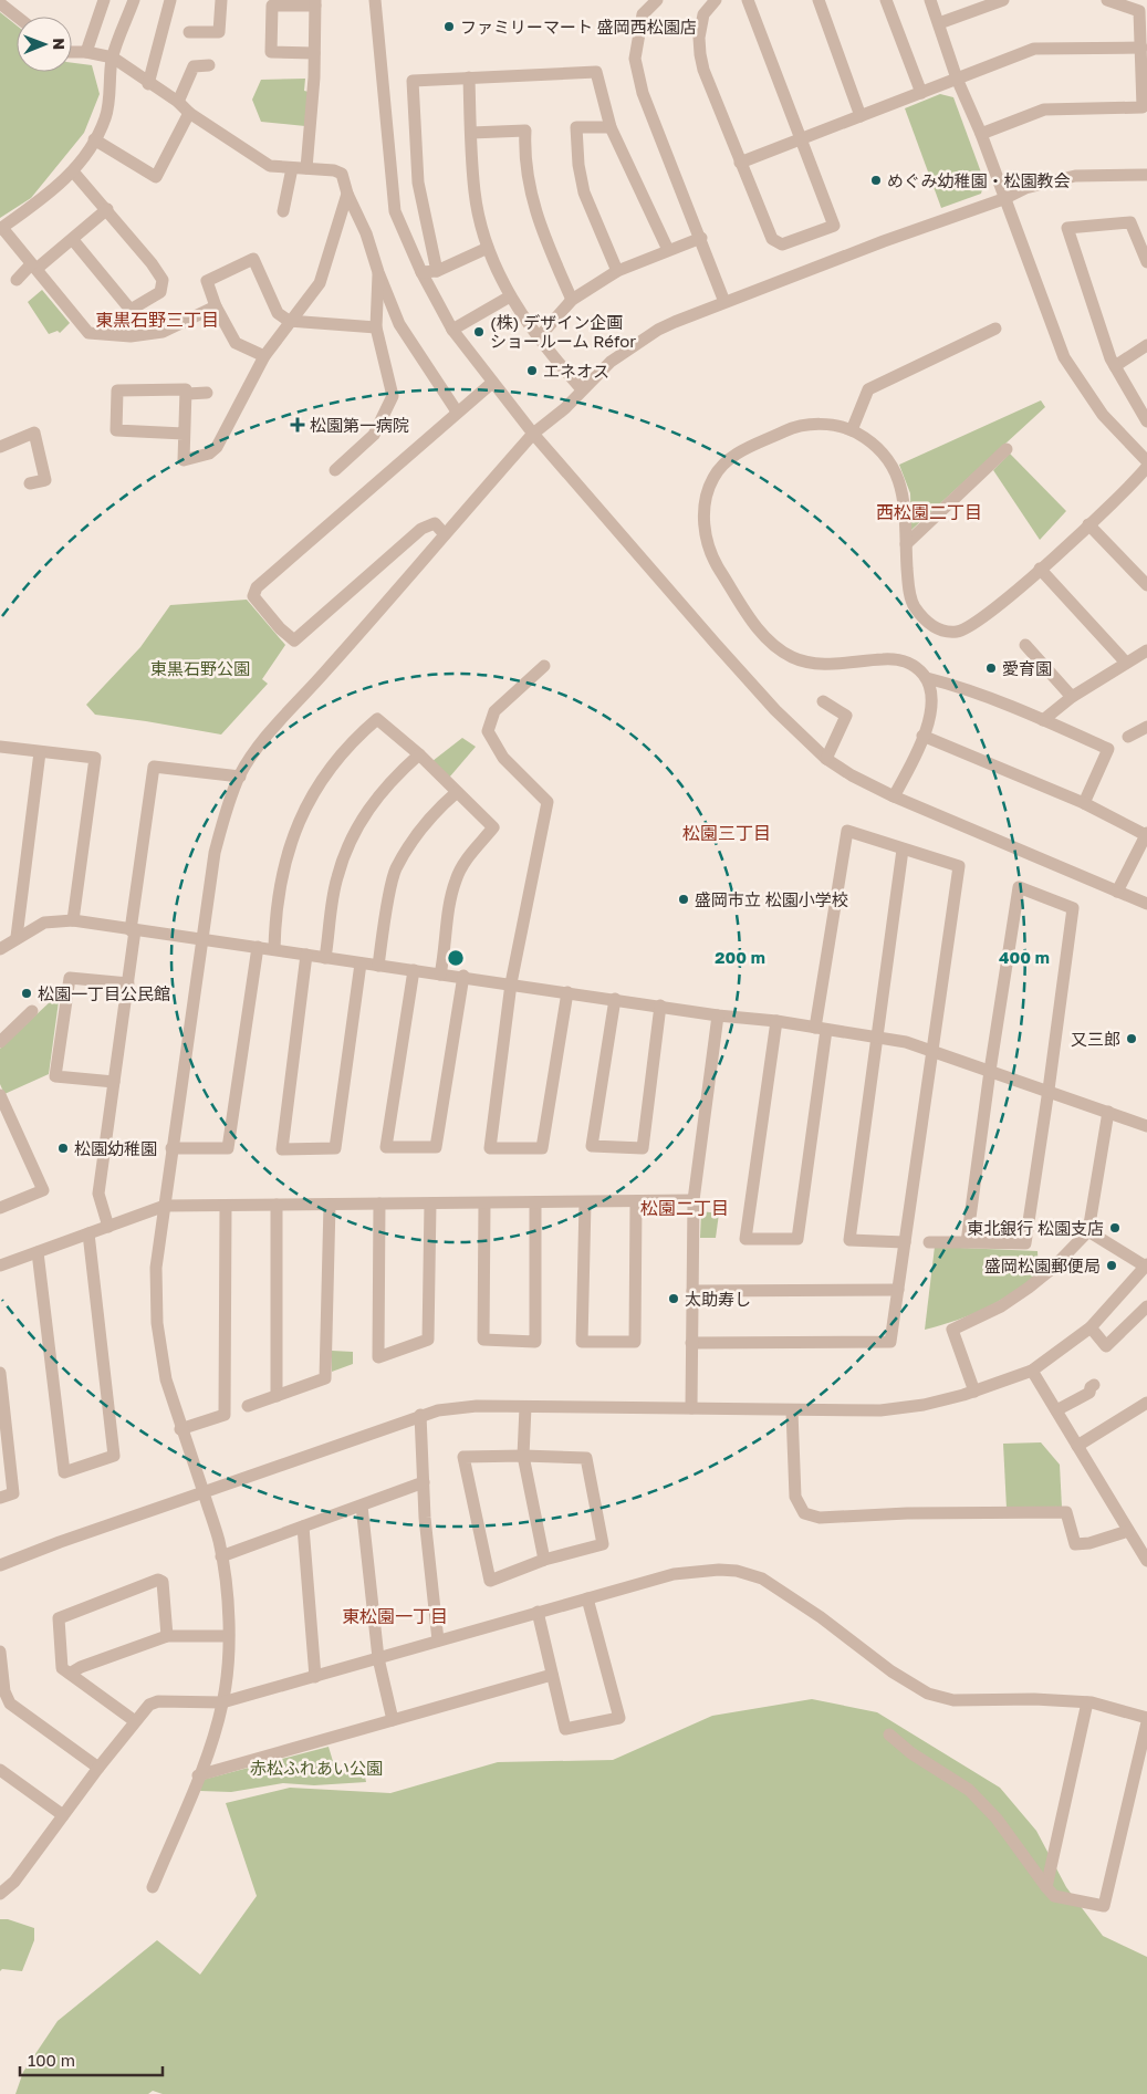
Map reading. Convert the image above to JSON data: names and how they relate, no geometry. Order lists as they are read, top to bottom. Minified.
{"districts":["東黒石野三丁目","西松園二丁目","松園三丁目","松園二丁目","東松園一丁目"],"parks":["東黒石野公園","赤松ふれあい公園"],"places":{"other":["ファミリーマート 盛岡西松園店","めぐみ幼稚園・松園教会","(株) デザイン企画 ショールーム Réfor","エネオス","愛育園","盛岡市立 松園小学校","松園一丁目公民館","又三郎","松園幼稚園","東北銀行 松園支店","盛岡松園郵便局","太助寿し"],"health":["松園第一病院"]},"scale_bar":"100 m","north":"right","rings":["200 m","400 m"]}
